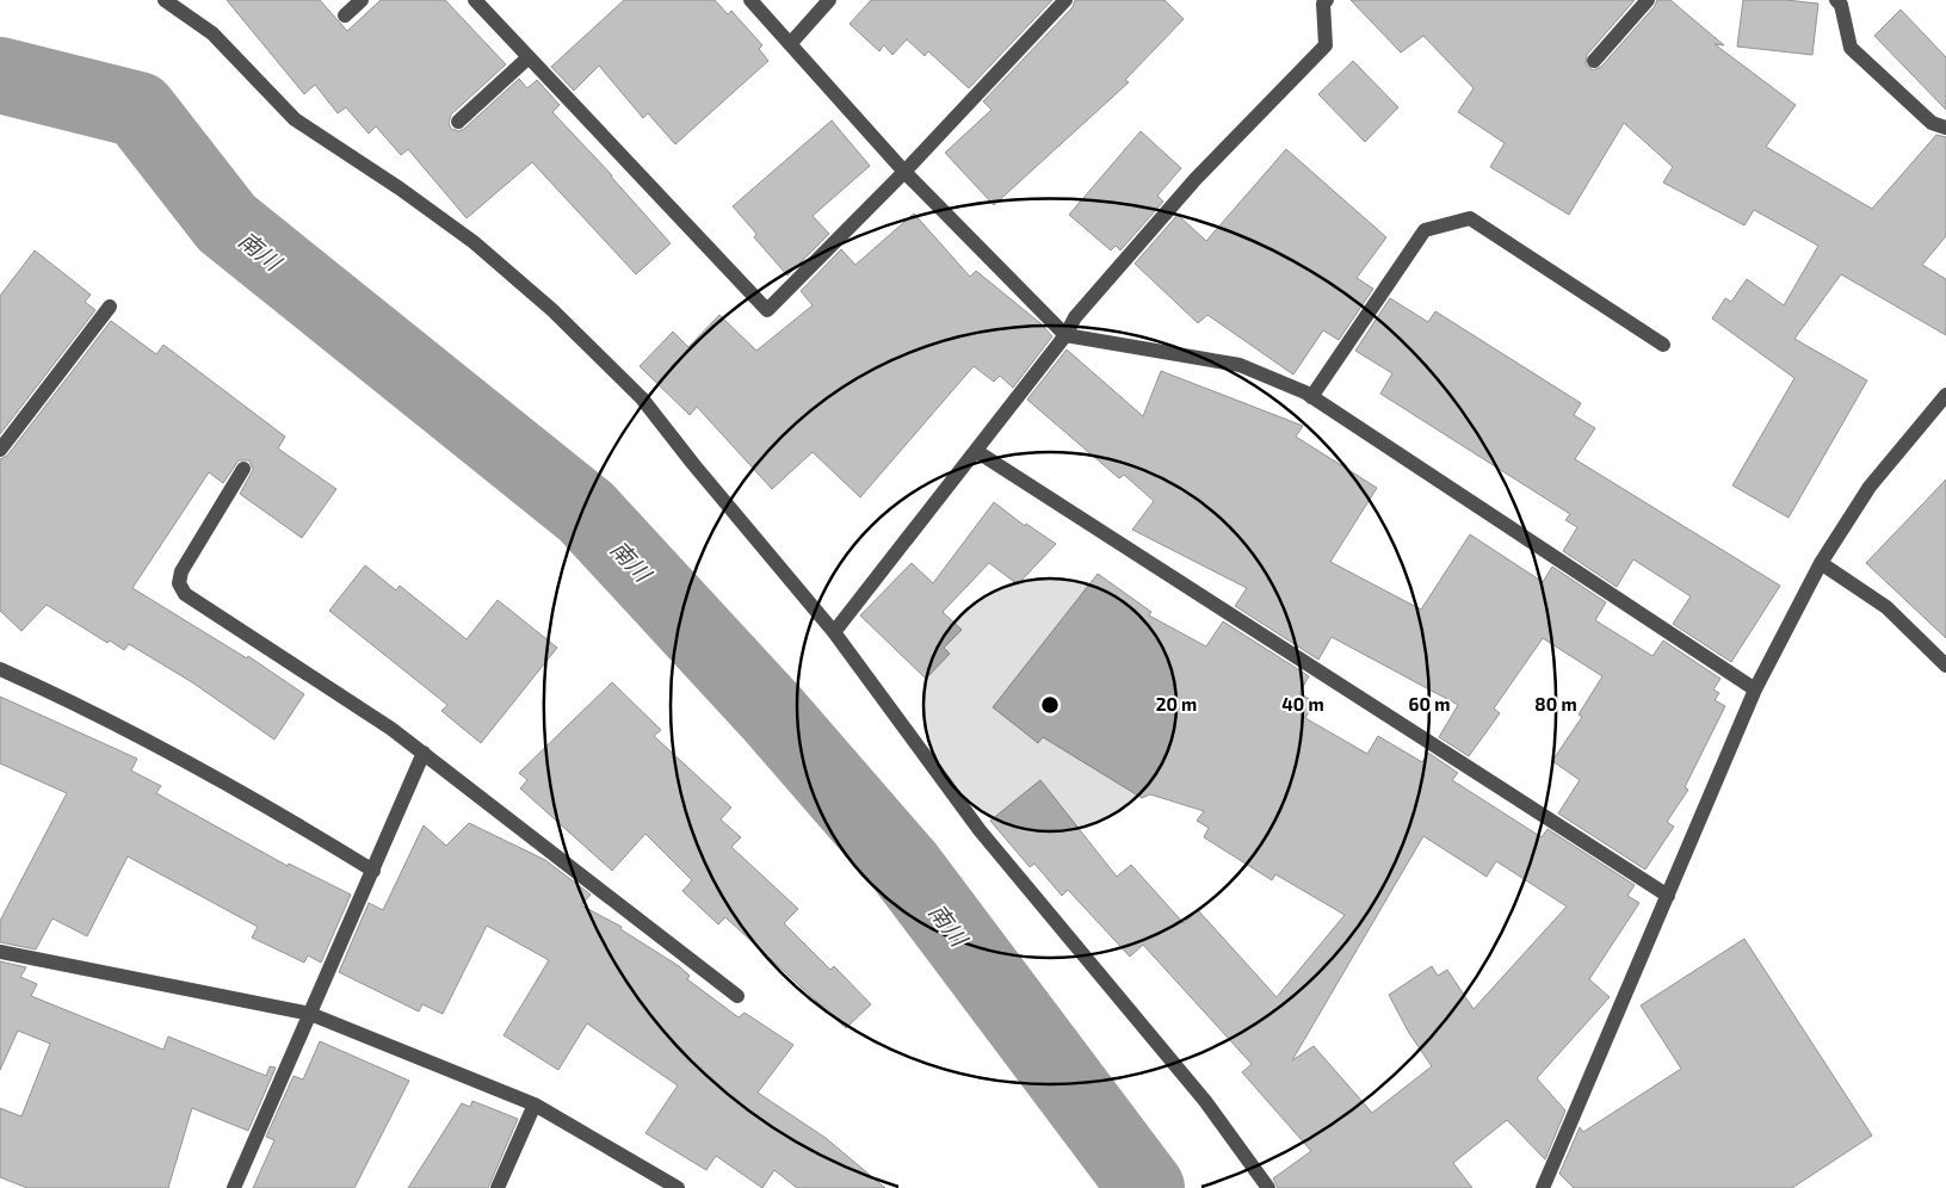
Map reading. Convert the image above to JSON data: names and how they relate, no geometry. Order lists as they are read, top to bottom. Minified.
{"water":["南川"],"rings":["20 m","40 m","60 m","80 m"]}
